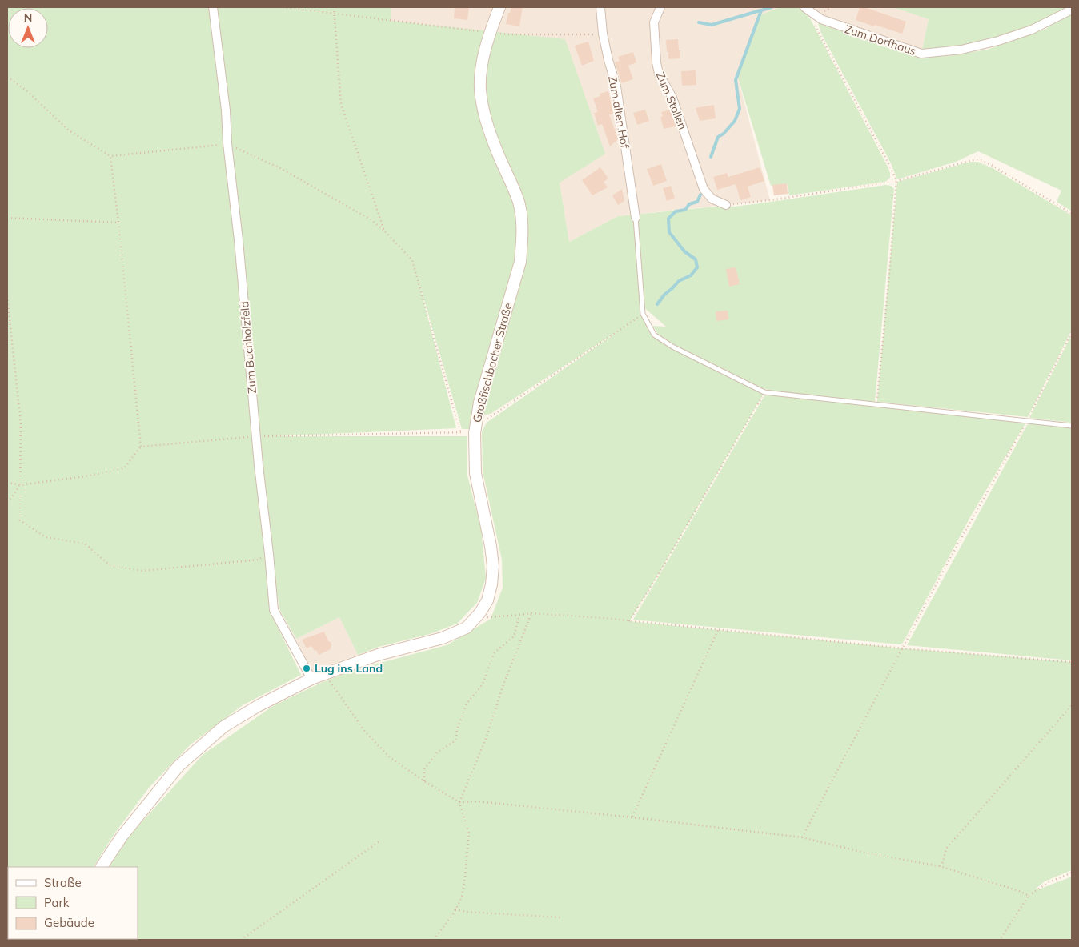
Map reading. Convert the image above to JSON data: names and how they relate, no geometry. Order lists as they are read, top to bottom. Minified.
{"streets":{"main road":["Großfischbacher Straße"],"street":["Zum Dorfhaus","Zum Stollen","Zum alten Hof","Zum Buchholzfeld"]},"crossings":[["Zum Buchholzfeld","Großfischbacher Straße"]],"places":["Lug ins Land"],"legend":["Straße","Park","Gebäude"],"north":"top"}
